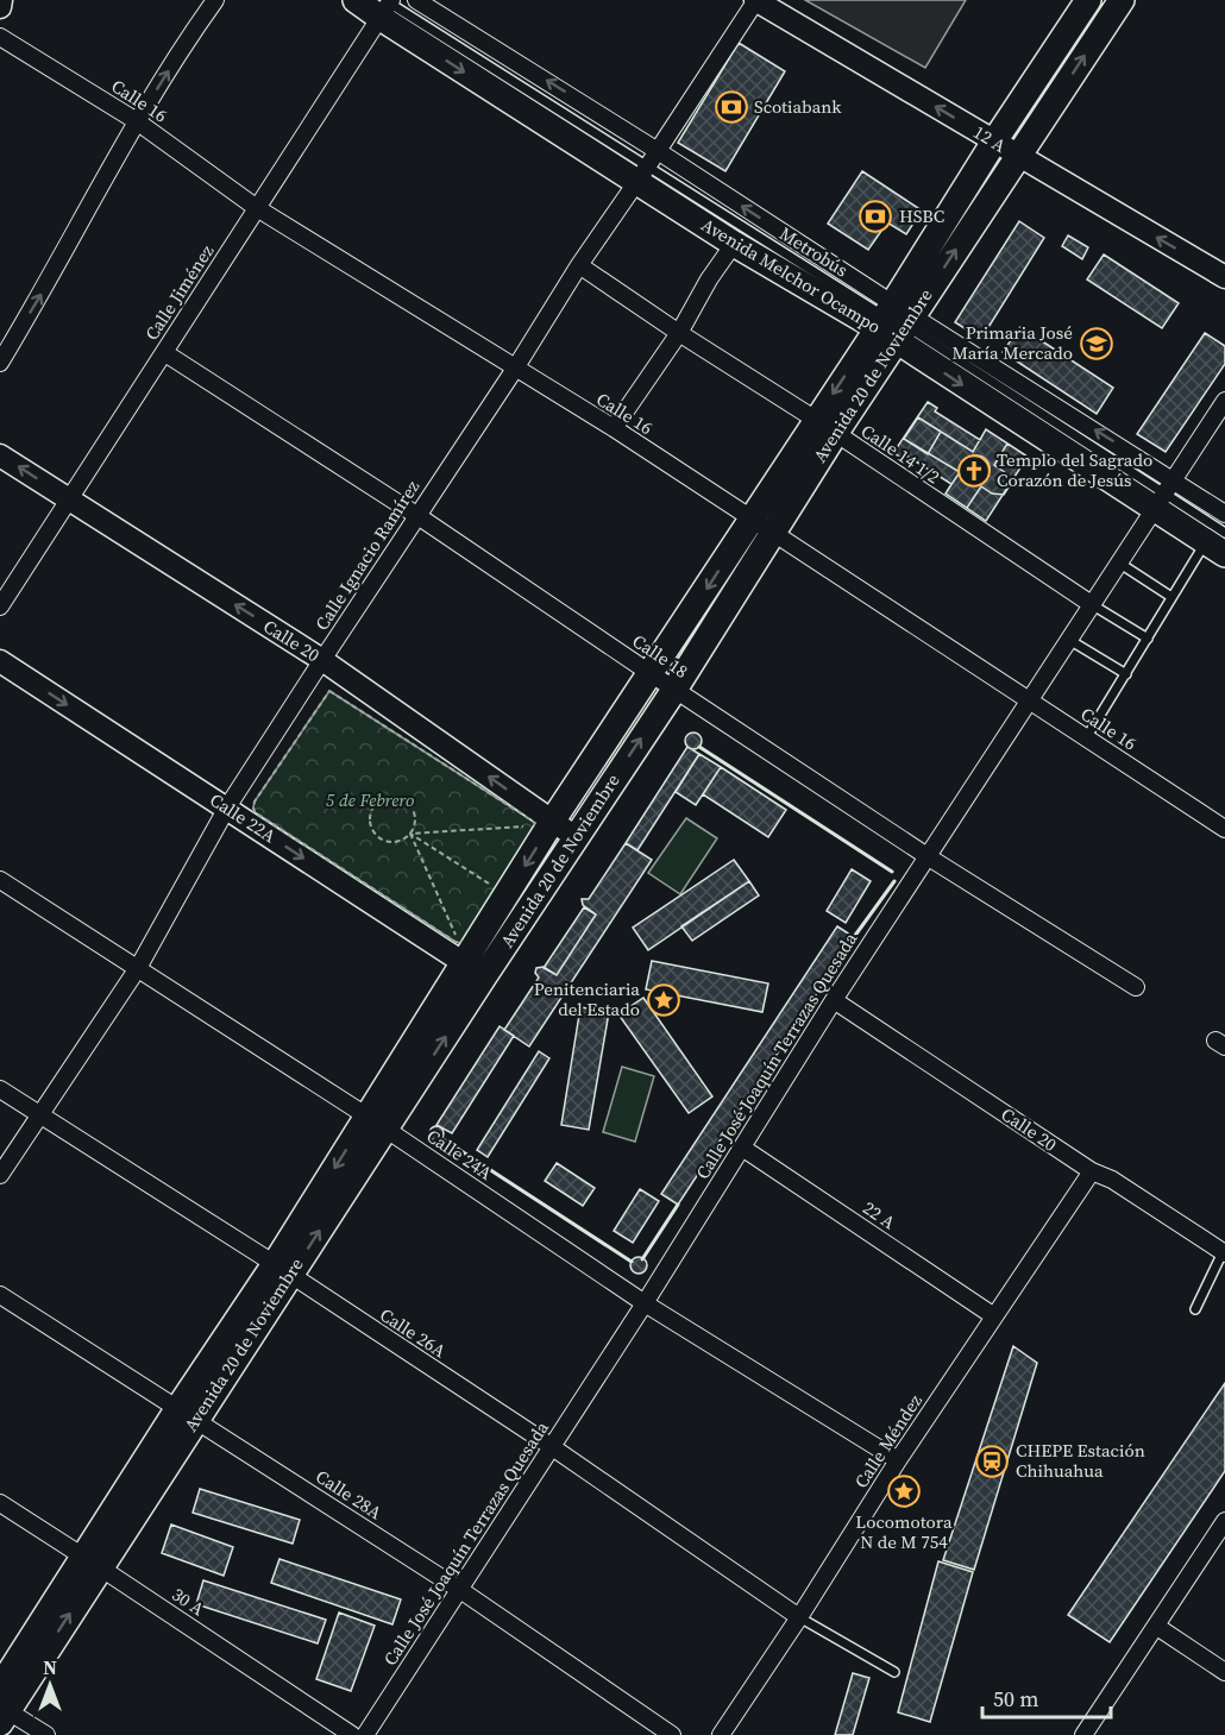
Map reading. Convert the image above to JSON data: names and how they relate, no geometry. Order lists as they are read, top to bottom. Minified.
{"streets":{"main road":["12 A","Avenida Melchor Ocampo","Avenida 20 de Noviembre","Calle 20","Calle 22A"],"street":["Calle 16","Calle Jiménez","Calle 14 1/2","Calle Ignacio Ramírez","Calle 18","Calle José Joaquín Terrazas Quesada","Calle 24A","22 A","Calle 26A","Calle Méndez","Calle 28A","30 A"],"lane":["Metrobús"]},"crossings":[["Calle 16","Calle Jiménez"],["Calle 16","Avenida 20 de Noviembre"],["Calle 16","Calle Ignacio Ramírez"],["Calle 16","Calle José Joaquín Terrazas Quesada"],["12 A","Avenida 20 de Noviembre"],["12 A","Calle Ignacio Ramírez"],["Metrobús","Avenida Melchor Ocampo"],["Metrobús","Avenida 20 de Noviembre"],["Metrobús","Calle Ignacio Ramírez"],["Avenida Melchor Ocampo","Calle Jiménez"],["Avenida Melchor Ocampo","Avenida 20 de Noviembre"],["Avenida Melchor Ocampo","Calle Ignacio Ramírez"],["Avenida Melchor Ocampo","Calle José Joaquín Terrazas Quesada"],["Calle Jiménez","Calle 20"],["Calle Jiménez","Calle 18"],["Avenida 20 de Noviembre","Calle 14 1/2"],["Avenida 20 de Noviembre","Calle 20"],["Avenida 20 de Noviembre","Calle 18"],["Avenida 20 de Noviembre","Calle 22A"],["Avenida 20 de Noviembre","Calle 24A"],["Avenida 20 de Noviembre","Calle 26A"],["Avenida 20 de Noviembre","Calle 28A"],["Avenida 20 de Noviembre","30 A"],["Calle 14 1/2","Calle Ignacio Ramírez"],["Calle 14 1/2","Calle José Joaquín Terrazas Quesada"],["Calle Ignacio Ramírez","Calle 20"],["Calle Ignacio Ramírez","Calle 18"],["Calle Ignacio Ramírez","Calle 22A"],["Calle Ignacio Ramírez","Calle 24A"],["Calle Ignacio Ramírez","Calle 26A"],["Calle 20","Calle José Joaquín Terrazas Quesada"],["Calle 20","Calle Méndez"],["Calle 18","Calle José Joaquín Terrazas Quesada"],["Calle José Joaquín Terrazas Quesada","Calle 24A"],["Calle José Joaquín Terrazas Quesada","22 A"],["Calle José Joaquín Terrazas Quesada","Calle 26A"],["Calle José Joaquín Terrazas Quesada","Calle 28A"],["Calle 24A","Calle Méndez"],["22 A","Calle Méndez"],["Calle 26A","Calle Méndez"]],"one_way":["12 A","Calle 20","Calle 22A"],"parks":["5 de Febrero"],"places":{"bank":["Scotiabank","HSBC"],"school or university":["Primaria José María Mercado"],"church":["Templo del Sagrado Corazón de Jesús"],"place":["Penitenciaria del Estado","Locomotora N de M 754"],"station":["CHEPE Estación Chihuahua"]},"scale_bar":"50 m","north":"top"}
